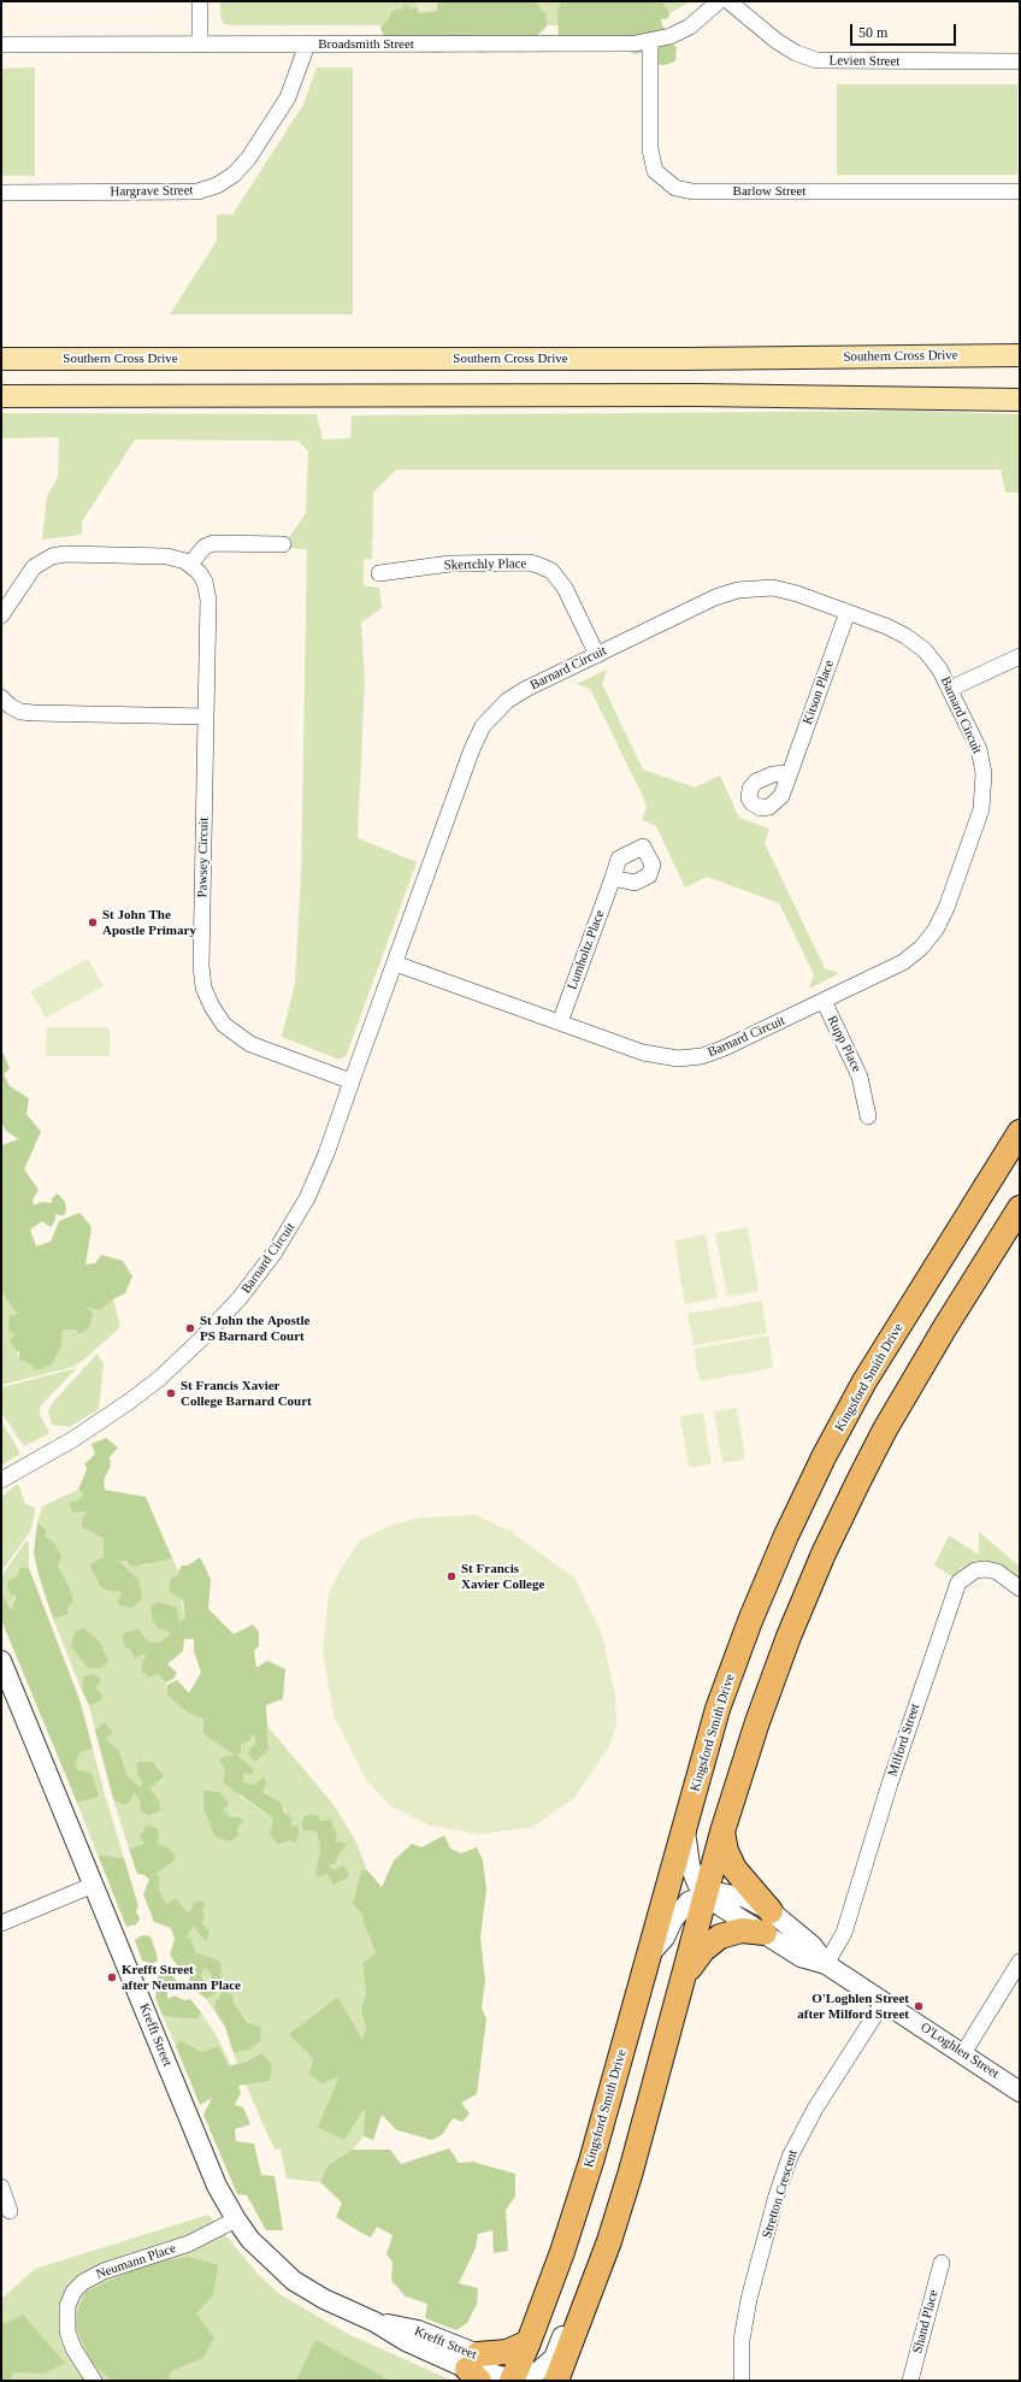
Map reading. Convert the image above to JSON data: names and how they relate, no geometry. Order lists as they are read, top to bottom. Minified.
{"streets":{"main road":["Southern Cross Drive","Kingsford Smith Drive"],"street":["Broadsmith Street","Levien Street","Hargrave Street","Barlow Street","Skertchly Place","Barnard Circuit","Kitson Place","Pawsey Circuit","Lumholtz Place","Rupp Place","Milford Street","Krefft Street","O'Loghlen Street","Stretton Crescent","Neumann Place","Shand Place"]},"crossings":[["Broadsmith Street","Hargrave Street"],["Broadsmith Street","Barlow Street"],["Skertchly Place","Barnard Circuit"],["Barnard Circuit","Kitson Place"],["Barnard Circuit","Pawsey Circuit"],["Barnard Circuit","Lumholtz Place"],["Barnard Circuit","Rupp Place"],["Kingsford Smith Drive","Krefft Street"],["Kingsford Smith Drive","O'Loghlen Street"],["Milford Street","O'Loghlen Street"],["Krefft Street","Neumann Place"],["O'Loghlen Street","Stretton Crescent"]],"places":["St John The Apostle Primary","St John the Apostle PS Barnard Court","St Francis Xavier College Barnard Court","St Francis Xavier College","Krefft Street after Neumann Place","O'Loghlen Street after Milford Street"],"scale_bar":"50 m"}
